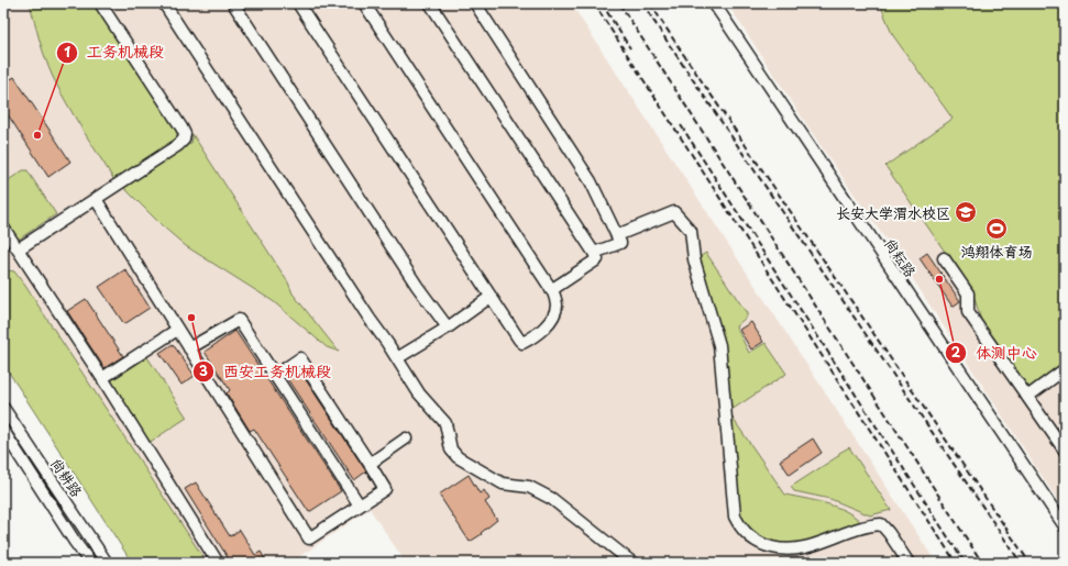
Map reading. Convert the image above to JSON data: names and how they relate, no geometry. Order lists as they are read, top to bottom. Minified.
{"streets":{"street":["尚耘路","尚耕路"]},"places":{"other":["工务机械段","体测中心","西安工务机械段"],"school or university":["长安大学渭水校区"],"sports":["鸿翔体育场"]}}
